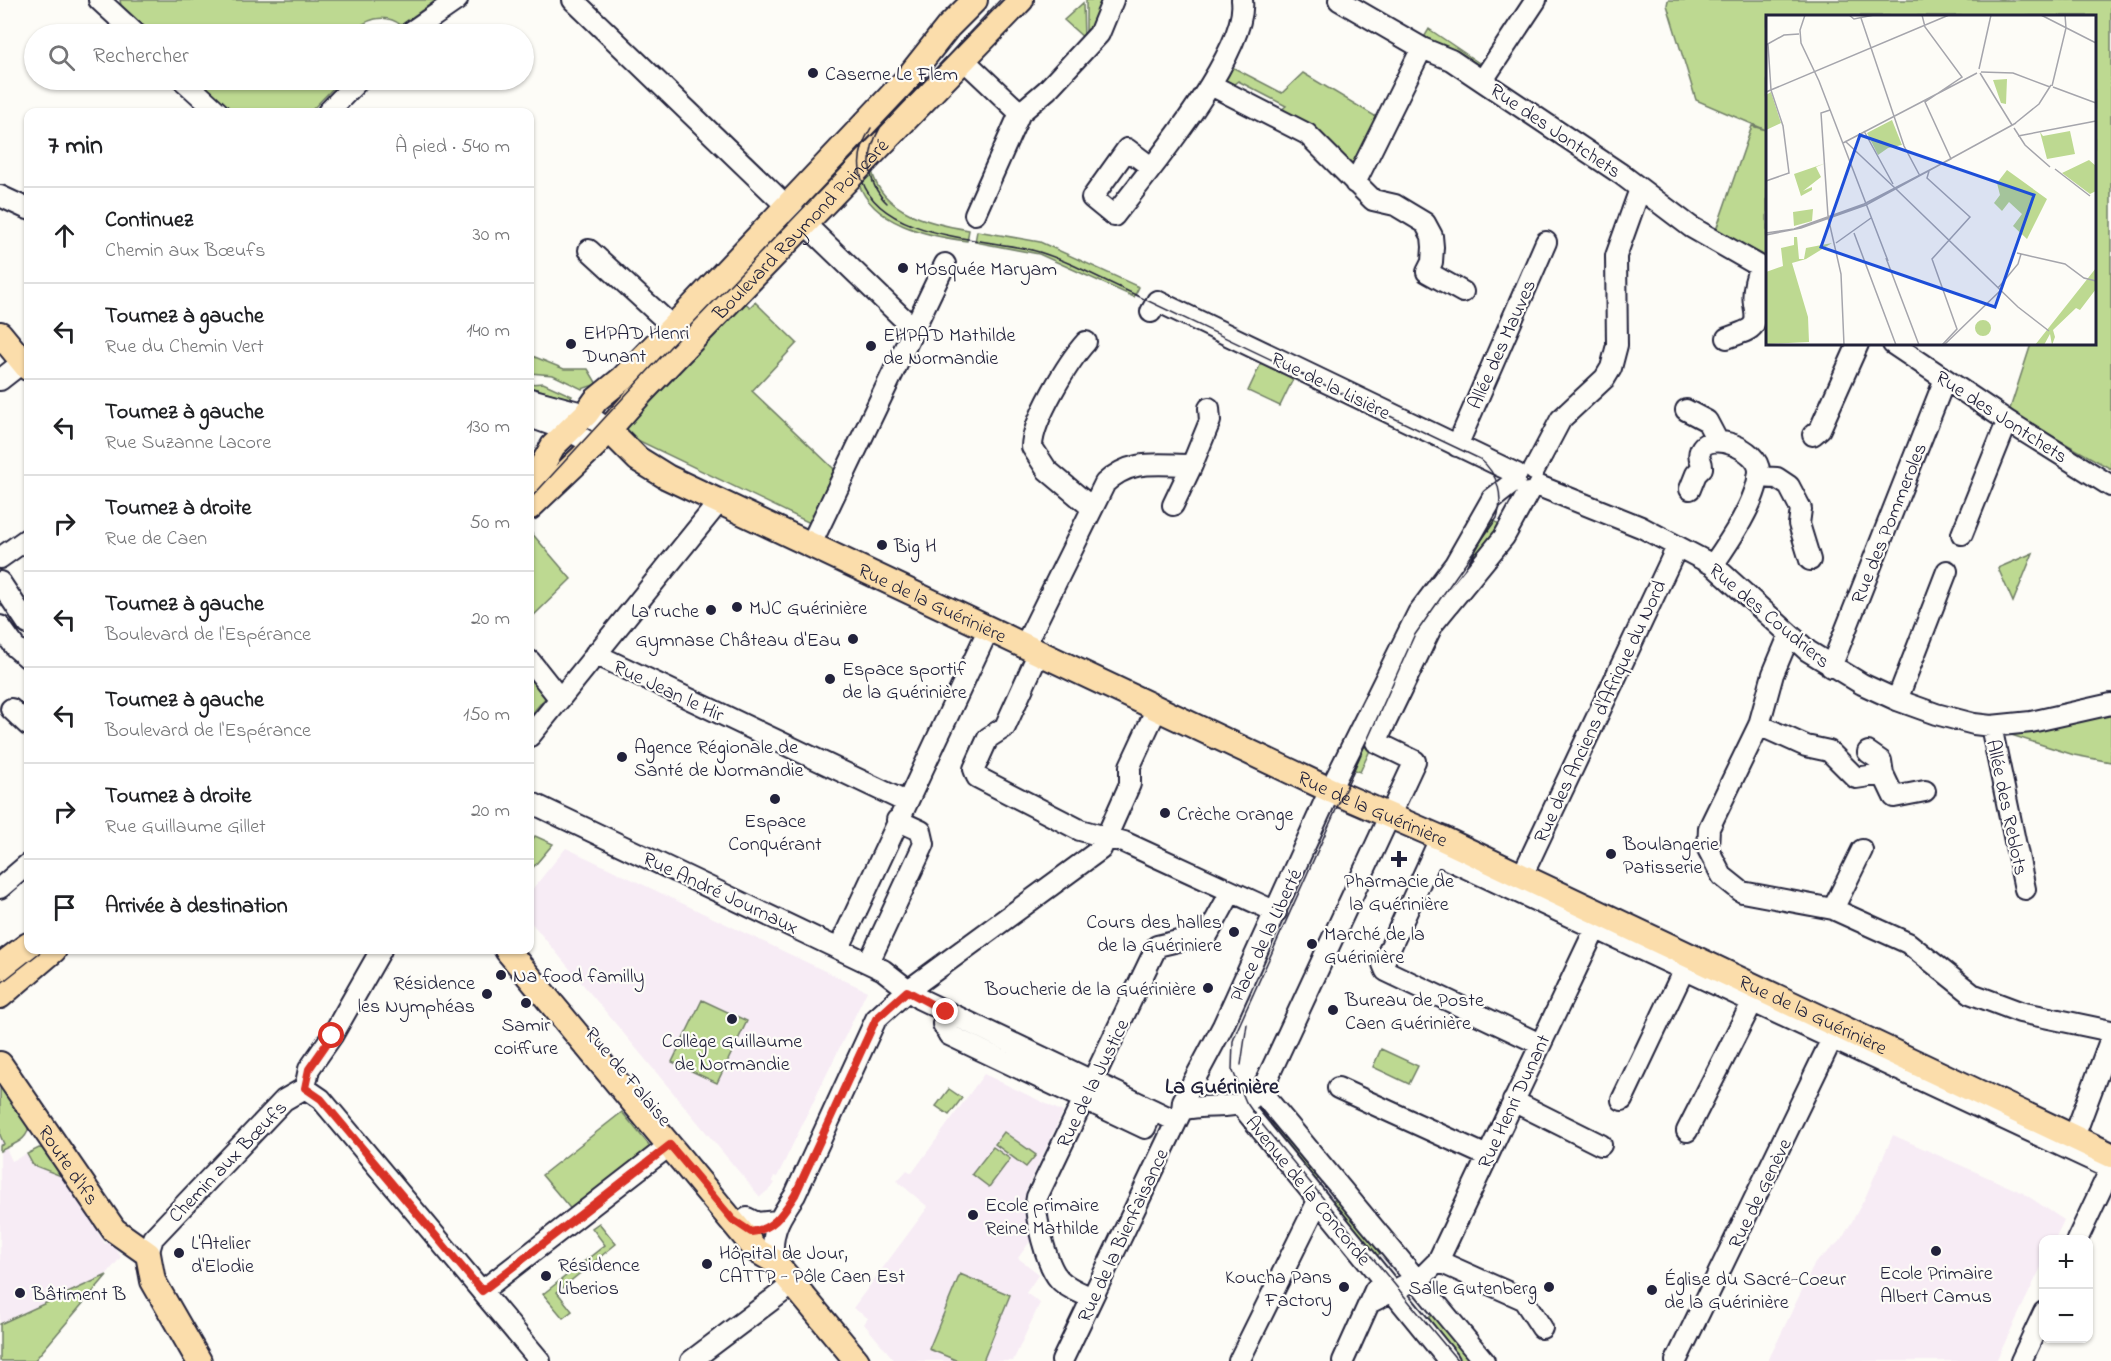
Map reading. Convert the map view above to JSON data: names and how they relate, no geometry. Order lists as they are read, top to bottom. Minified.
{"streets":{"main road":["Boulevard Raymond Poincaré","Rue de la Guérinière","Rue de Falaise","Route d'Ifs"],"street":["Rue des Jontchets","Allée des Mauves","Rue de la Lisière","Rue des Pommeroles","Rue des Coudriers","Rue Jean le Hir","Rue des Anciens d'Afrique du Nord","Allée des Reblots","Rue André Journaux","Place de la Liberté","Rue de la Justice","Rue Henri Dunant","Chemin aux Bœufs","Avenue de la Concorde","Rue de Genève","Rue de la Bienfaisance"]},"crossings":[["Rue des Jontchets","Rue des Pommeroles"],["Boulevard Raymond Poincaré","Rue de la Guérinière"],["Allée des Mauves","Rue de la Lisière"],["Rue de la Lisière","Rue des Coudriers"],["Rue de la Lisière","Place de la Liberté"],["Rue des Pommeroles","Rue des Coudriers"],["Rue de la Guérinière","Rue des Anciens d'Afrique du Nord"],["Rue de la Guérinière","Place de la Liberté"],["Rue de la Guérinière","Rue Henri Dunant"],["Rue de la Guérinière","Rue de Genève"],["Rue des Coudriers","Rue des Anciens d'Afrique du Nord"],["Rue des Coudriers","Allée des Reblots"],["Rue des Coudriers","Place de la Liberté"],["Rue Jean le Hir","Rue André Journaux"],["Rue André Journaux","Place de la Liberté"],["Rue André Journaux","Rue de la Justice"],["Rue André Journaux","Avenue de la Concorde"],["Rue André Journaux","Rue de la Bienfaisance"],["Place de la Liberté","Avenue de la Concorde"],["Place de la Liberté","Rue de la Bienfaisance"],["Rue de la Justice","Rue de la Bienfaisance"],["Rue Henri Dunant","Avenue de la Concorde"],["Chemin aux Bœufs","Route d'Ifs"],["Avenue de la Concorde","Rue de la Bienfaisance"]],"districts":["La Guérinière"],"places":{"other":["Caserne Le Flem","Mosquée Maryam","EHPAD Henri Dunant","EHPAD Mathilde de Normandie","Big H","MJC Guérinière","La ruche","Gymnase Château d'Eau","Espace sportif de la Guérinière","Agence Régionale de Santé de Normandie","Espace Conquérant","Crèche Orange","Boulangerie Patisserie","Cours des halles de la Guériniere","Marché de la Guérinière","Na food familly","Boucherie de la Guérinière","Résidence les Nymphéas","Samir coiffure","Bureau de Poste Caen Guérinière","Collège Guillaume de Normandie","Ecole primaire Reine Mathilde","Ecole Primaire Albert Camus","L'Atelier d'Elodie","Hôpital de Jour, CATTP - Pôle Caen Est","Résidence Liberios","Koucha Pans Factory","Salle Gutenberg","Église du Sacré-Coeur de la Guérinière","Bâtiment B"],"health":["Pharmacie de la Guérinière"]},"page":{"search":"Rechercher","heading":["7 min","À pied · 540 m"],"list":[["Continuez","Chemin aux Bœufs","30 m"],["Tournez à gauche","Rue du Chemin Vert","140 m"],["Tournez à gauche","Rue Suzanne Lacore","130 m"],["Tournez à droite","Rue de Caen","50 m"],["Tournez à gauche","Boulevard de l'Espérance","20 m"],["Tournez à gauche","Boulevard de l'Espérance","150 m"],["Tournez à droite","Rue Guillaume Gillet","20 m"],"Arrivée à destination"],"map_buttons":["+","−"]}}
